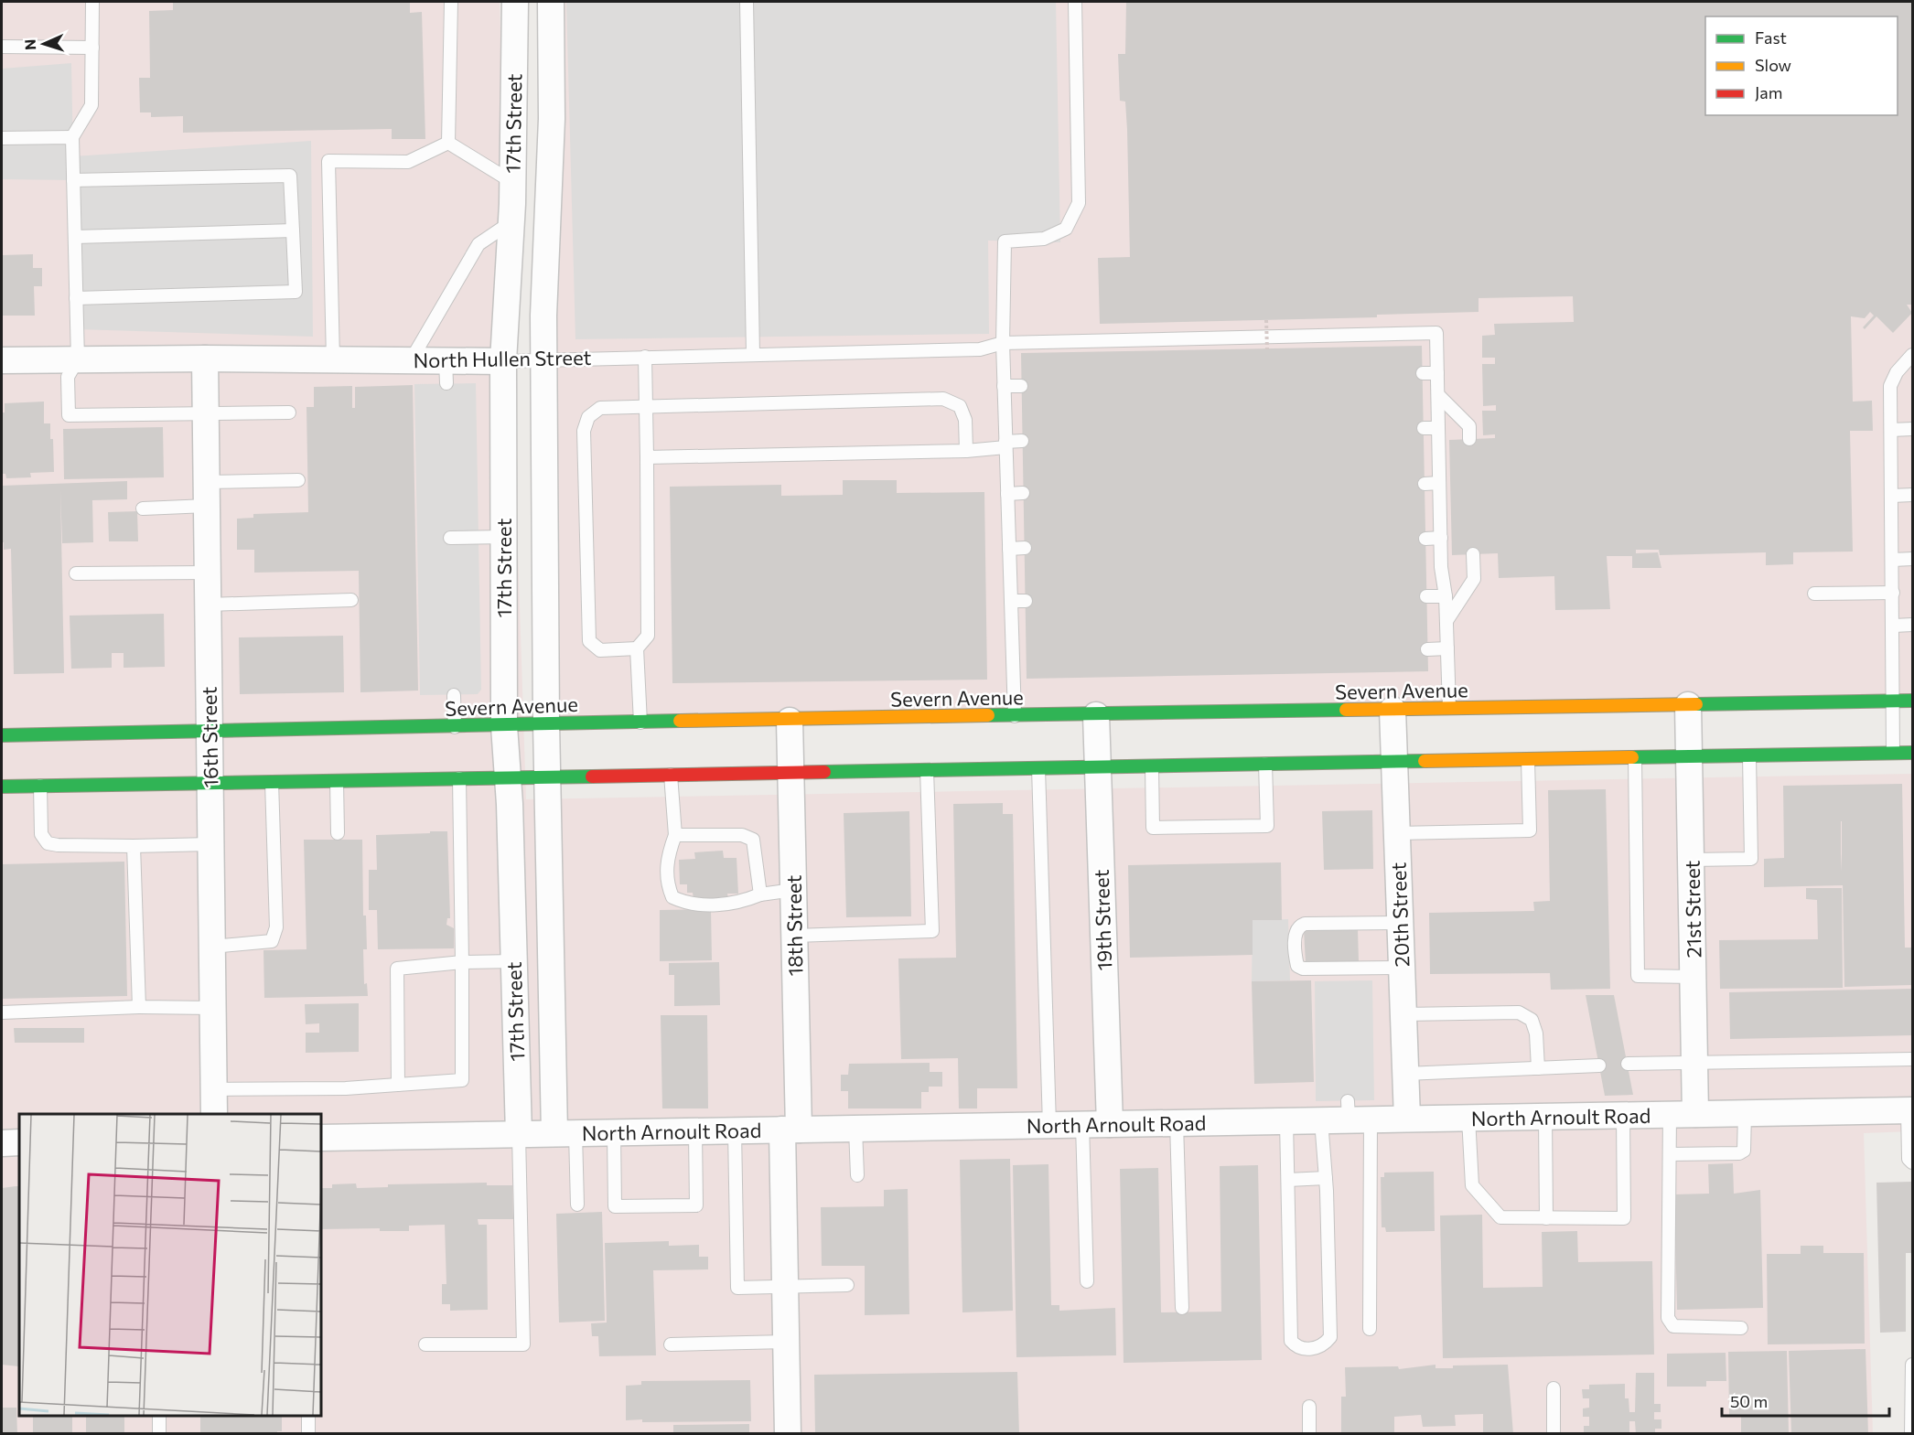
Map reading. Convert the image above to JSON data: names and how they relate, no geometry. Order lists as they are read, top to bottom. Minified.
{"streets":{"street":["17th Street","North Hullen Street","Severn Avenue","16th Street","21st Street","20th Street","19th Street","18th Street","North Arnoult Road"]},"crossings":[["17th Street","North Hullen Street"],["17th Street","Severn Avenue"],["17th Street","North Arnoult Road"],["North Hullen Street","16th Street"],["Severn Avenue","16th Street"],["Severn Avenue","21st Street"],["Severn Avenue","20th Street"],["Severn Avenue","19th Street"],["Severn Avenue","18th Street"],["21st Street","North Arnoult Road"],["20th Street","North Arnoult Road"],["19th Street","North Arnoult Road"],["18th Street","North Arnoult Road"]],"legend":["Fast","Slow","Jam"],"scale_bar":"50 m","north":"left"}
